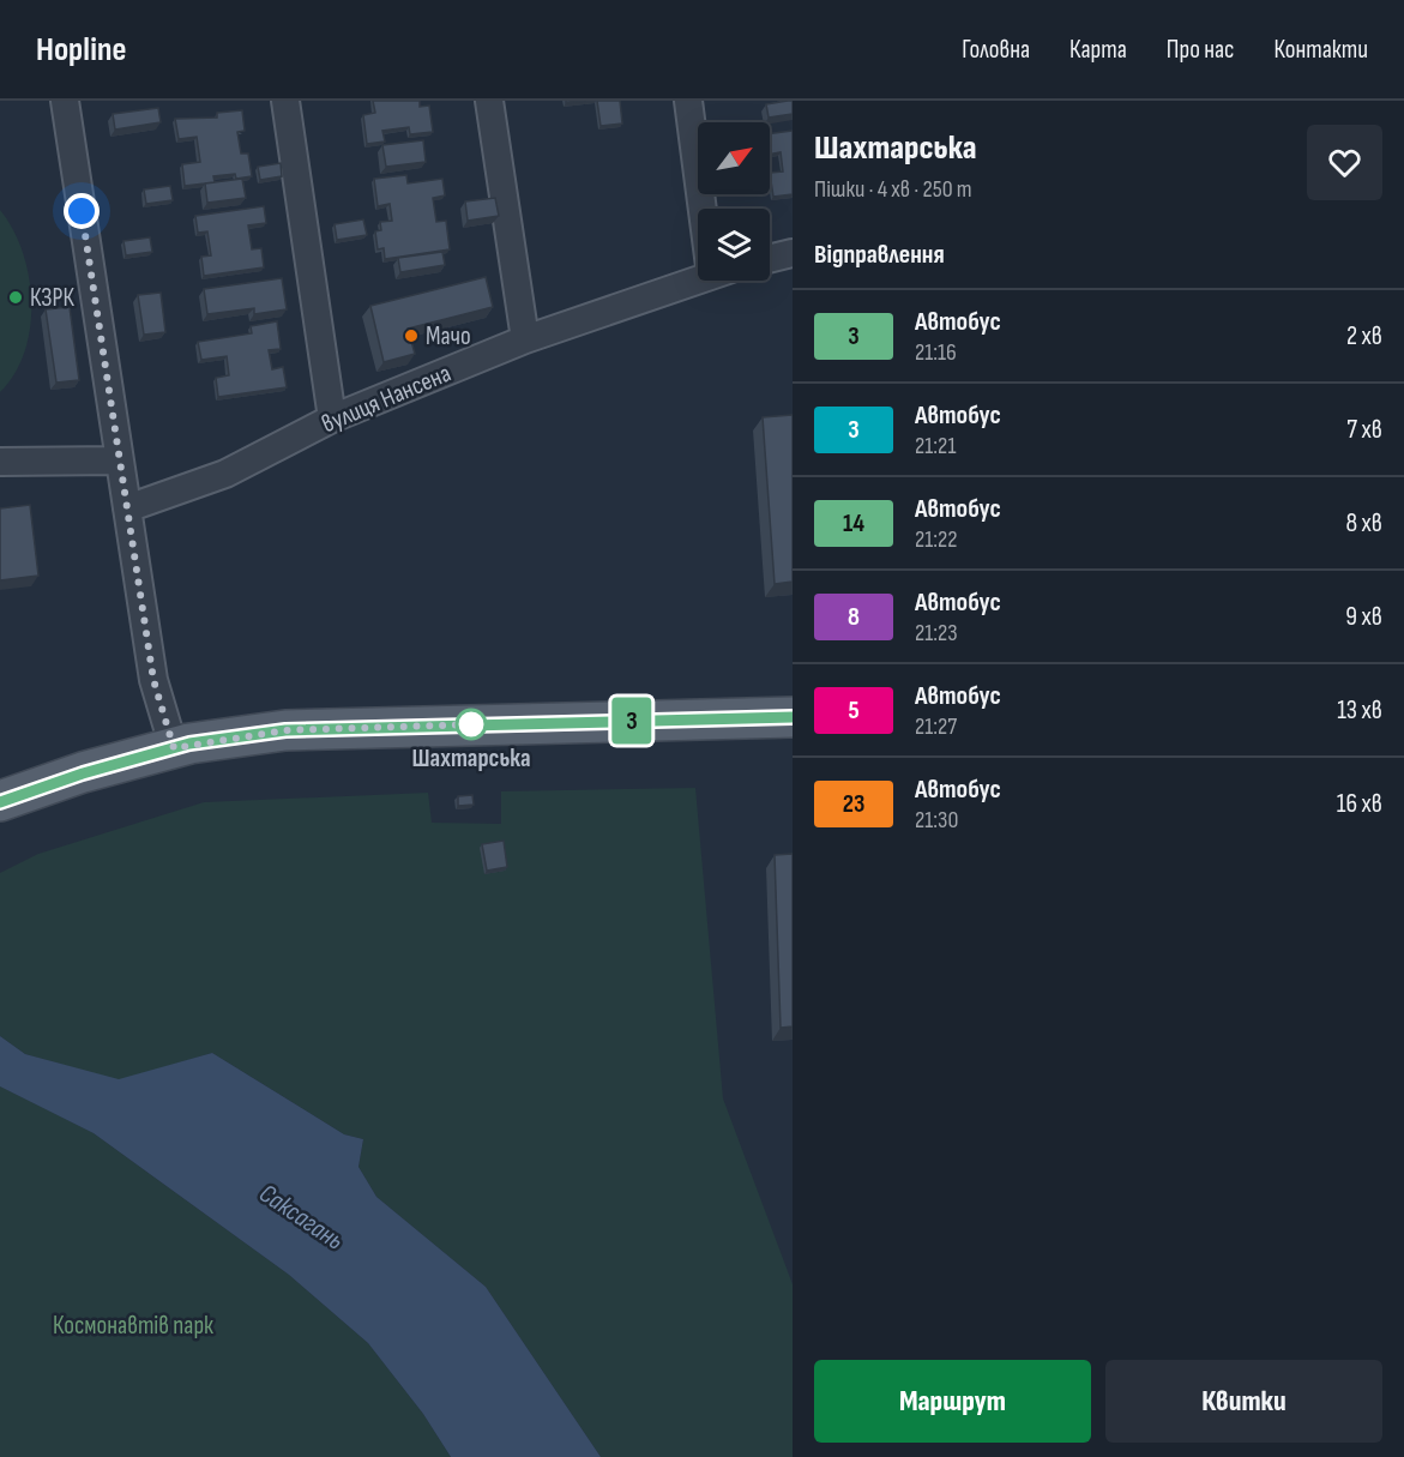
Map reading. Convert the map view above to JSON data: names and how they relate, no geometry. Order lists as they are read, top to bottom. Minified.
{"streets":{"street":["вулиця Нансена"]},"water":["Саксагань"],"parks":["Космонавтів парк"],"places":["КЗРК","Мачо","Шахтарська"],"lines":["bus line 3"],"north":"top right","page":{"header":"Hopline","nav":["Головна","Карта","Про нас","Контакти"],"on_map":"3","heading":[["Шахтарська","Пішки · 4 хв · 250 m"],"Відправлення"],"list":[{"mark":"3","name":"Автобус","note":"21:16","value":"2 хв"},{"mark":"3","name":"Автобус","note":"21:21","value":"7 хв"},{"mark":"14","name":"Автобус","note":"21:22","value":"8 хв"},{"mark":"8","name":"Автобус","note":"21:23","value":"9 хв"},{"mark":"5","name":"Автобус","note":"21:27","value":"13 хв"},{"mark":"23","name":"Автобус","note":"21:30","value":"16 хв"}],"buttons":["Маршрут","Квитки"]}}
